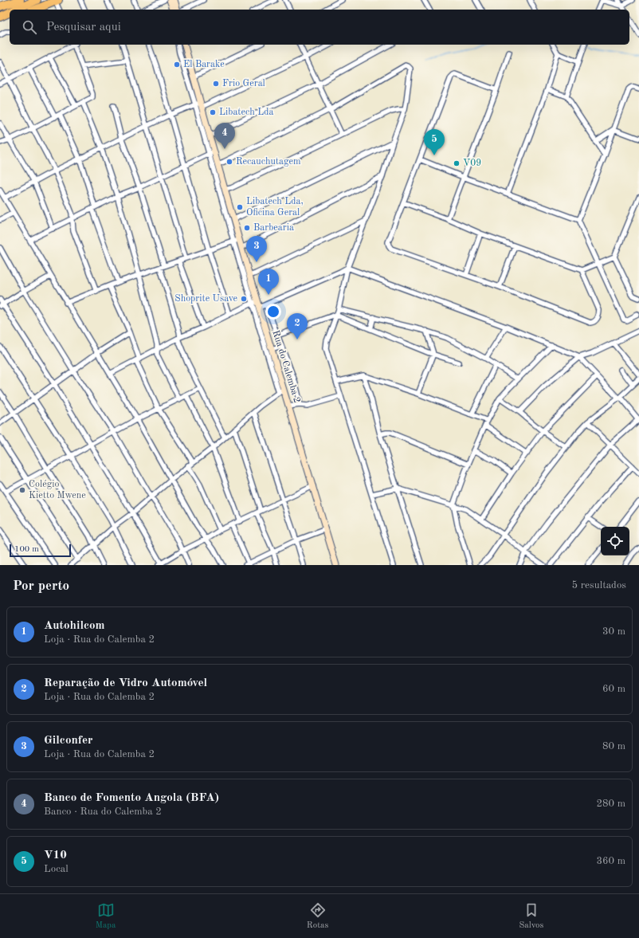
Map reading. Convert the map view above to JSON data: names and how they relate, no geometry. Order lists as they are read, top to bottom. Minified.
{"streets":{"main road":["Rua do Calemba 2"]},"places":["El Barake","Frio Geral","Libatech Lda","Recauchutagem","V09","Libatech Lda, Oficina Geral","Barbearia","Shoprite Usave","Colégio Kietto Mwene"],"scale_bar":"100 m","page":{"search":"Pesquisar aqui","pins":["4","5","3","1","2"],"scale":"100 m","heading":["Por perto","5 resultados"],"list":[{"mark":"1","name":"Autohilcom","note":"Loja · Rua do Calemba 2","value":"30 m"},{"mark":"2","name":"Reparação de Vidro Automóvel","note":"Loja · Rua do Calemba 2","value":"60 m"},{"mark":"3","name":"Gilconfer","note":"Loja · Rua do Calemba 2","value":"80 m"},{"mark":"4","name":"Banco de Fomento Angola (BFA)","note":"Banco · Rua do Calemba 2","value":"280 m"},{"mark":"5","name":"V10","note":"Local","value":"360 m"}],"nav":["Mapa","Rotas","Salvos"]}}
